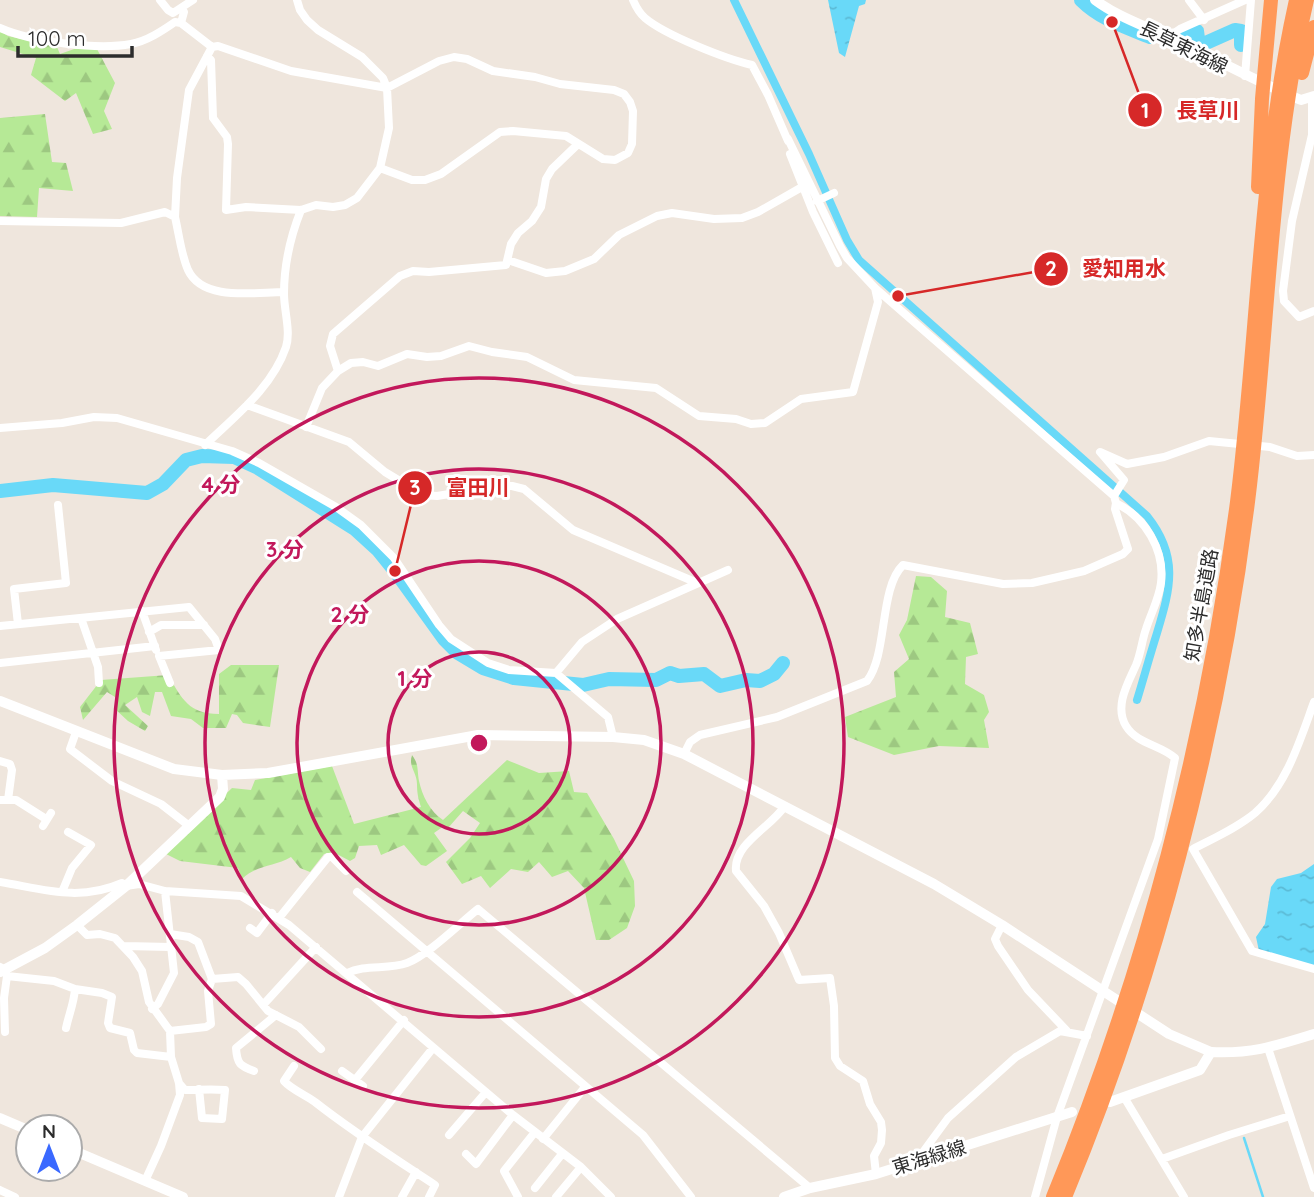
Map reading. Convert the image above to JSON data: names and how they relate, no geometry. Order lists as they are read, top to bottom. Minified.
{"streets":{"highway":["知多半島道路"],"main road":["長草東海線","東海緑線"]},"crossings":[["長草東海線","知多半島道路"]],"places":["長草川","愛知用水","富田川"],"scale_bar":"100 m","north":"top","rings":["4 分","3 分","2 分","1 分"]}
